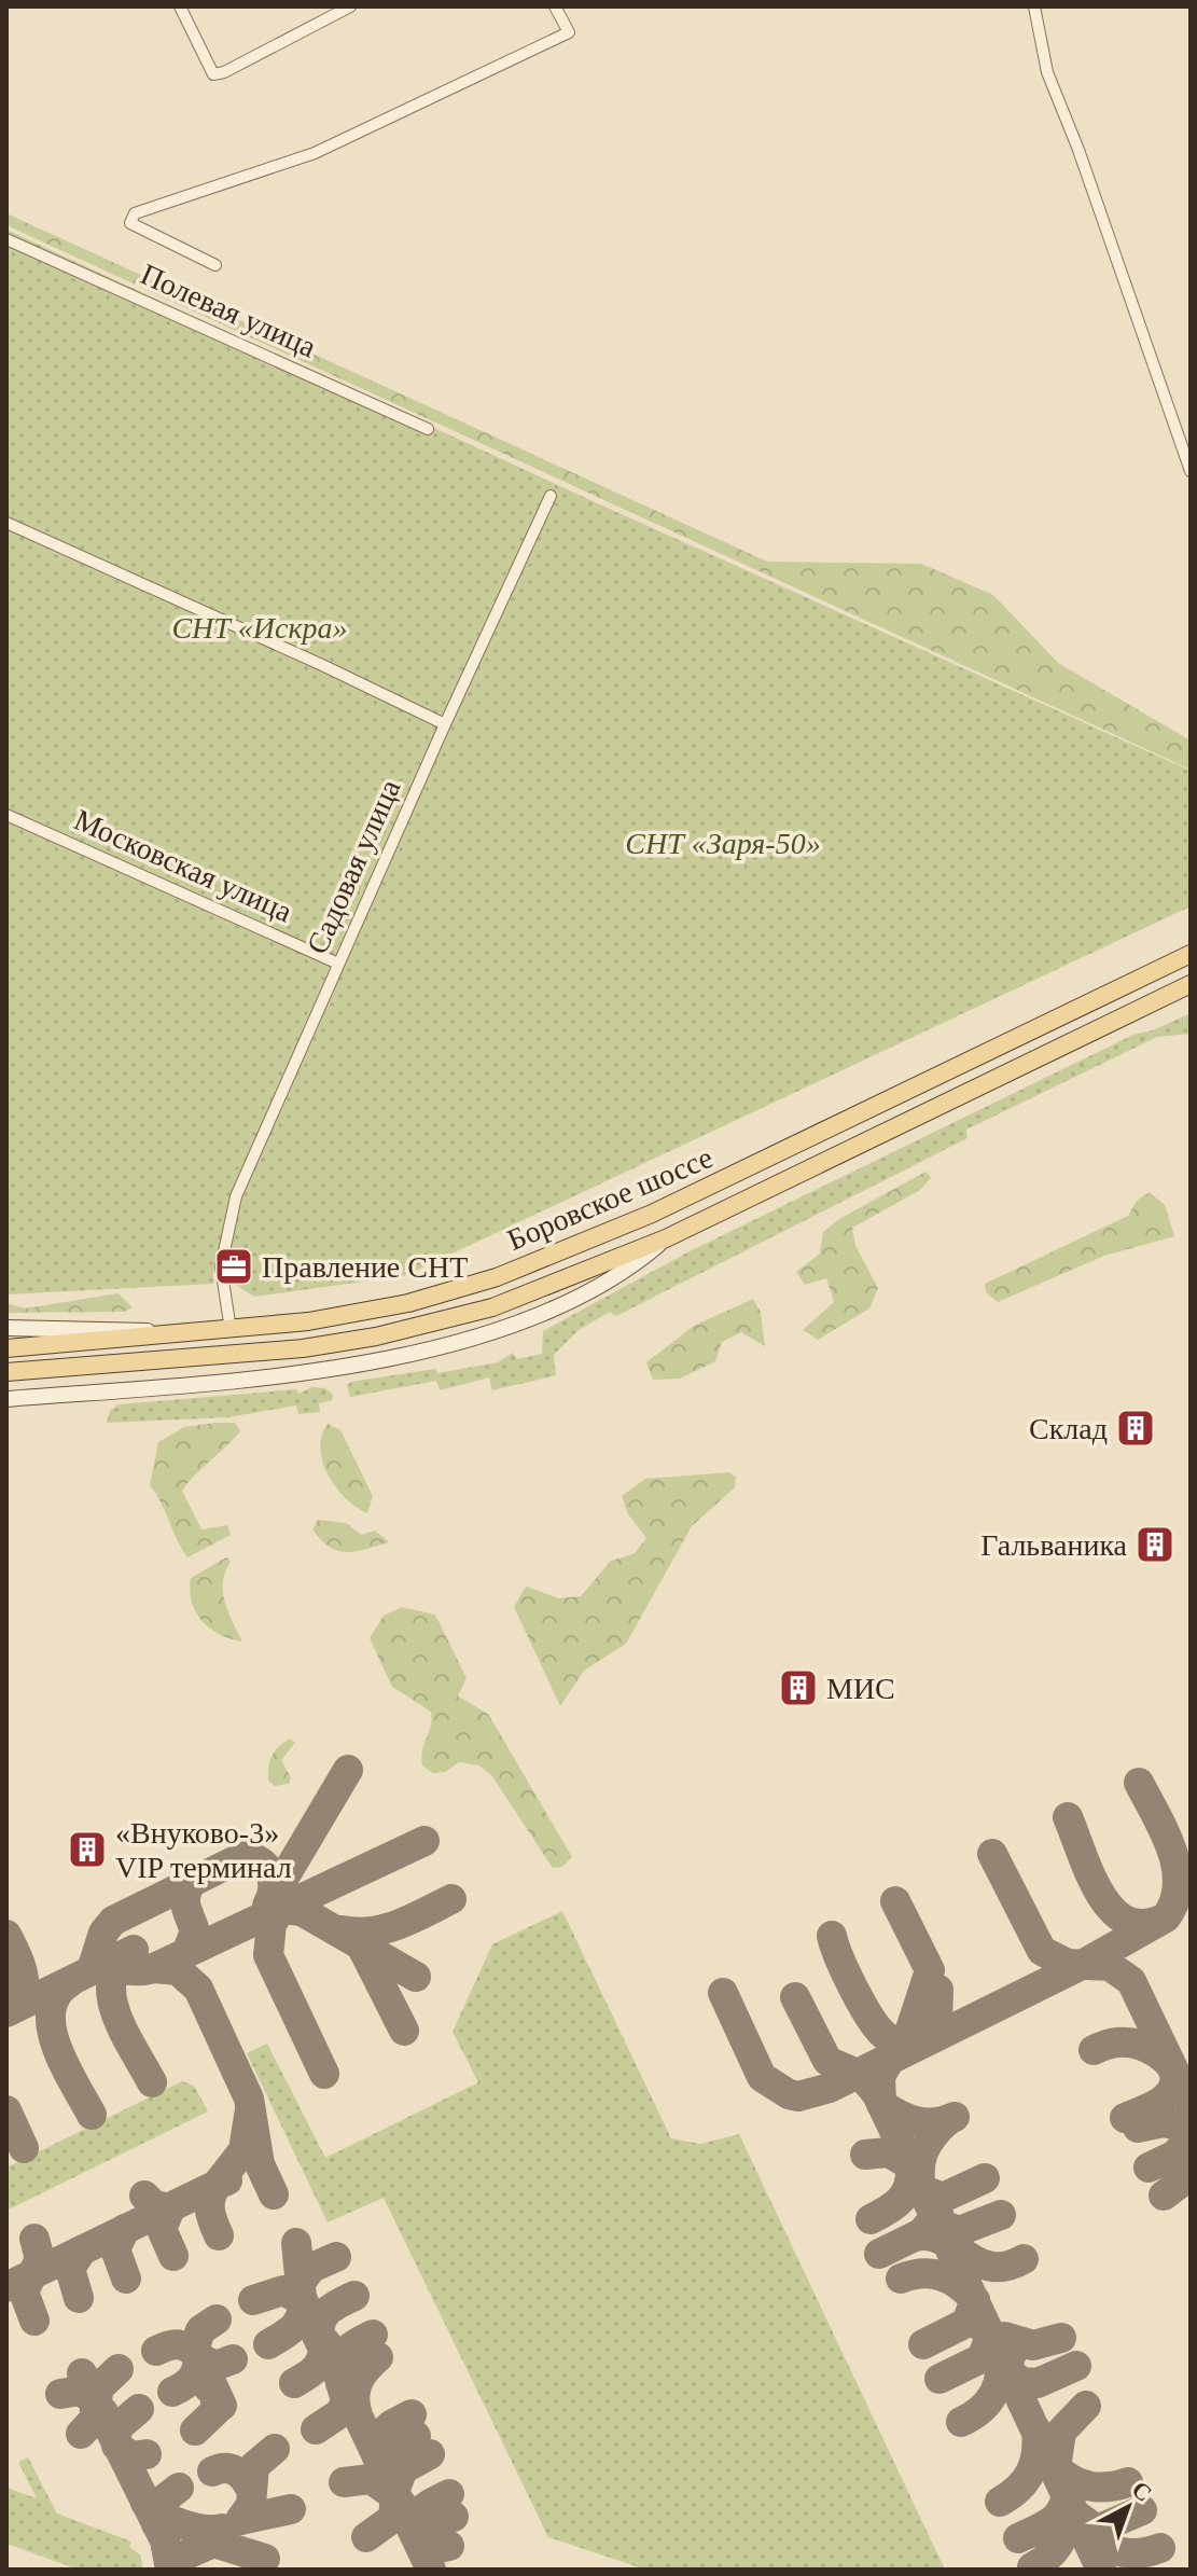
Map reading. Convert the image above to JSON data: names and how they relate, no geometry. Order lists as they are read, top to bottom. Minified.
{"streets":{"main road":["Боровское шоссе"],"street":["Полевая улица","Московская улица","Садовая улица"]},"crossings":[["Московская улица","Садовая улица"],["Садовая улица","Боровское шоссе"]],"parks":["СНТ «Искра»","СНТ «Заря-50»"],"places":{"office":["Правление СНТ"],"building":["Склад","Гальваника","МИС","«Внуково-3» VIP терминал"]},"north":"top right"}
